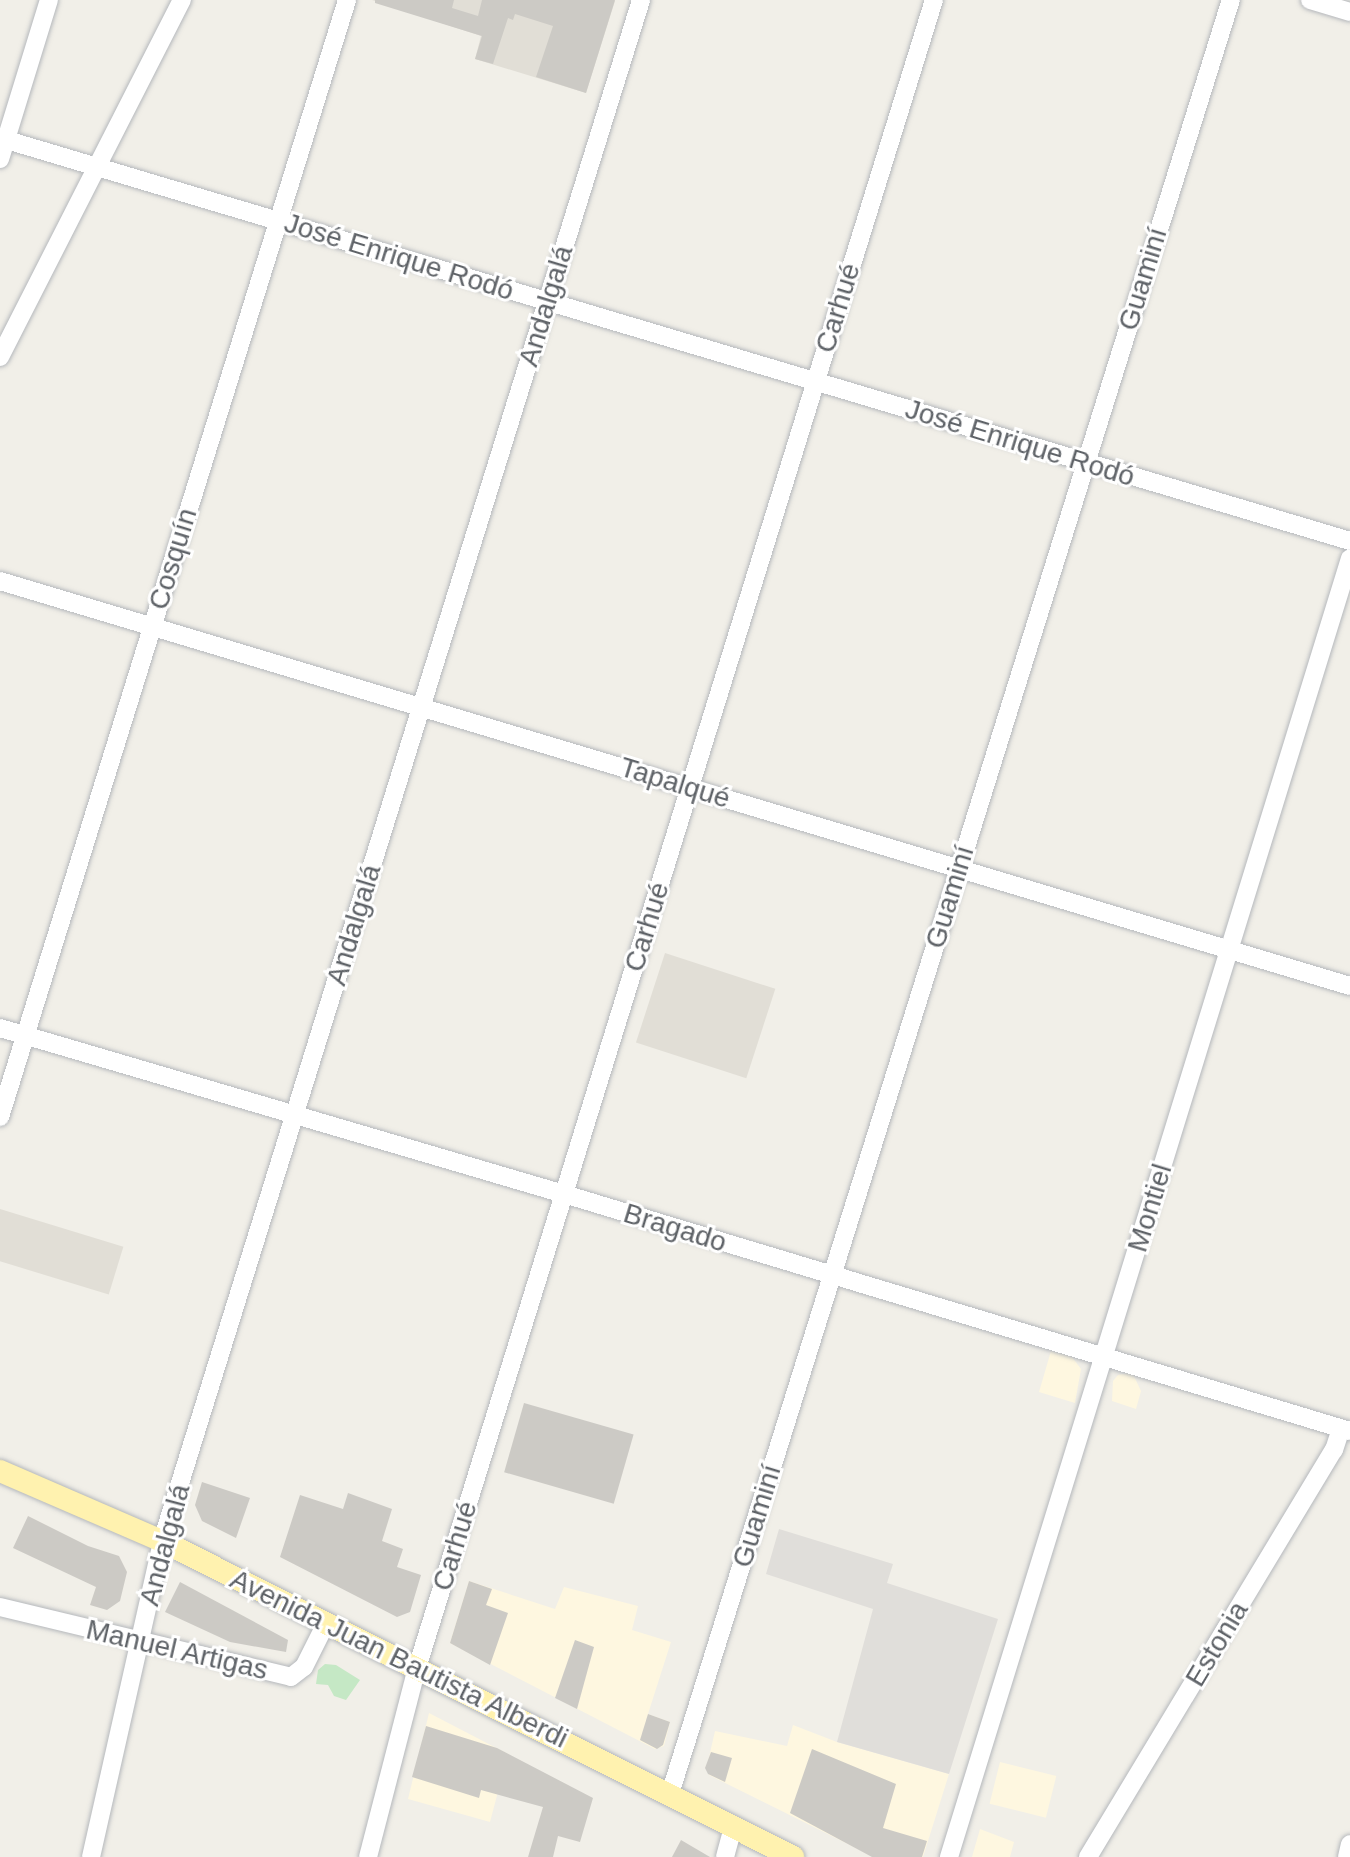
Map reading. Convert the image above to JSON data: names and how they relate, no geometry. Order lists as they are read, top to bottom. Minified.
{"streets":{"main road":["Avenida Juan Bautista Alberdi"],"street":["José Enrique Rodó","Guaminí","Andalgalá","Carhué","Cosquín","Tapalqué","Montiel","Bragado","Estonia","Manuel Artigas"]},"crossings":[["José Enrique Rodó","Guaminí"],["José Enrique Rodó","Andalgalá"],["José Enrique Rodó","Carhué"],["José Enrique Rodó","Cosquín"],["Guaminí","Tapalqué"],["Guaminí","Bragado"],["Guaminí","Avenida Juan Bautista Alberdi"],["Andalgalá","Tapalqué"],["Andalgalá","Bragado"],["Andalgalá","Manuel Artigas"],["Andalgalá","Avenida Juan Bautista Alberdi"],["Carhué","Tapalqué"],["Carhué","Bragado"],["Carhué","Avenida Juan Bautista Alberdi"],["Cosquín","Tapalqué"],["Cosquín","Bragado"],["Tapalqué","Montiel"],["Montiel","Bragado"],["Bragado","Estonia"],["Manuel Artigas","Avenida Juan Bautista Alberdi"]]}
